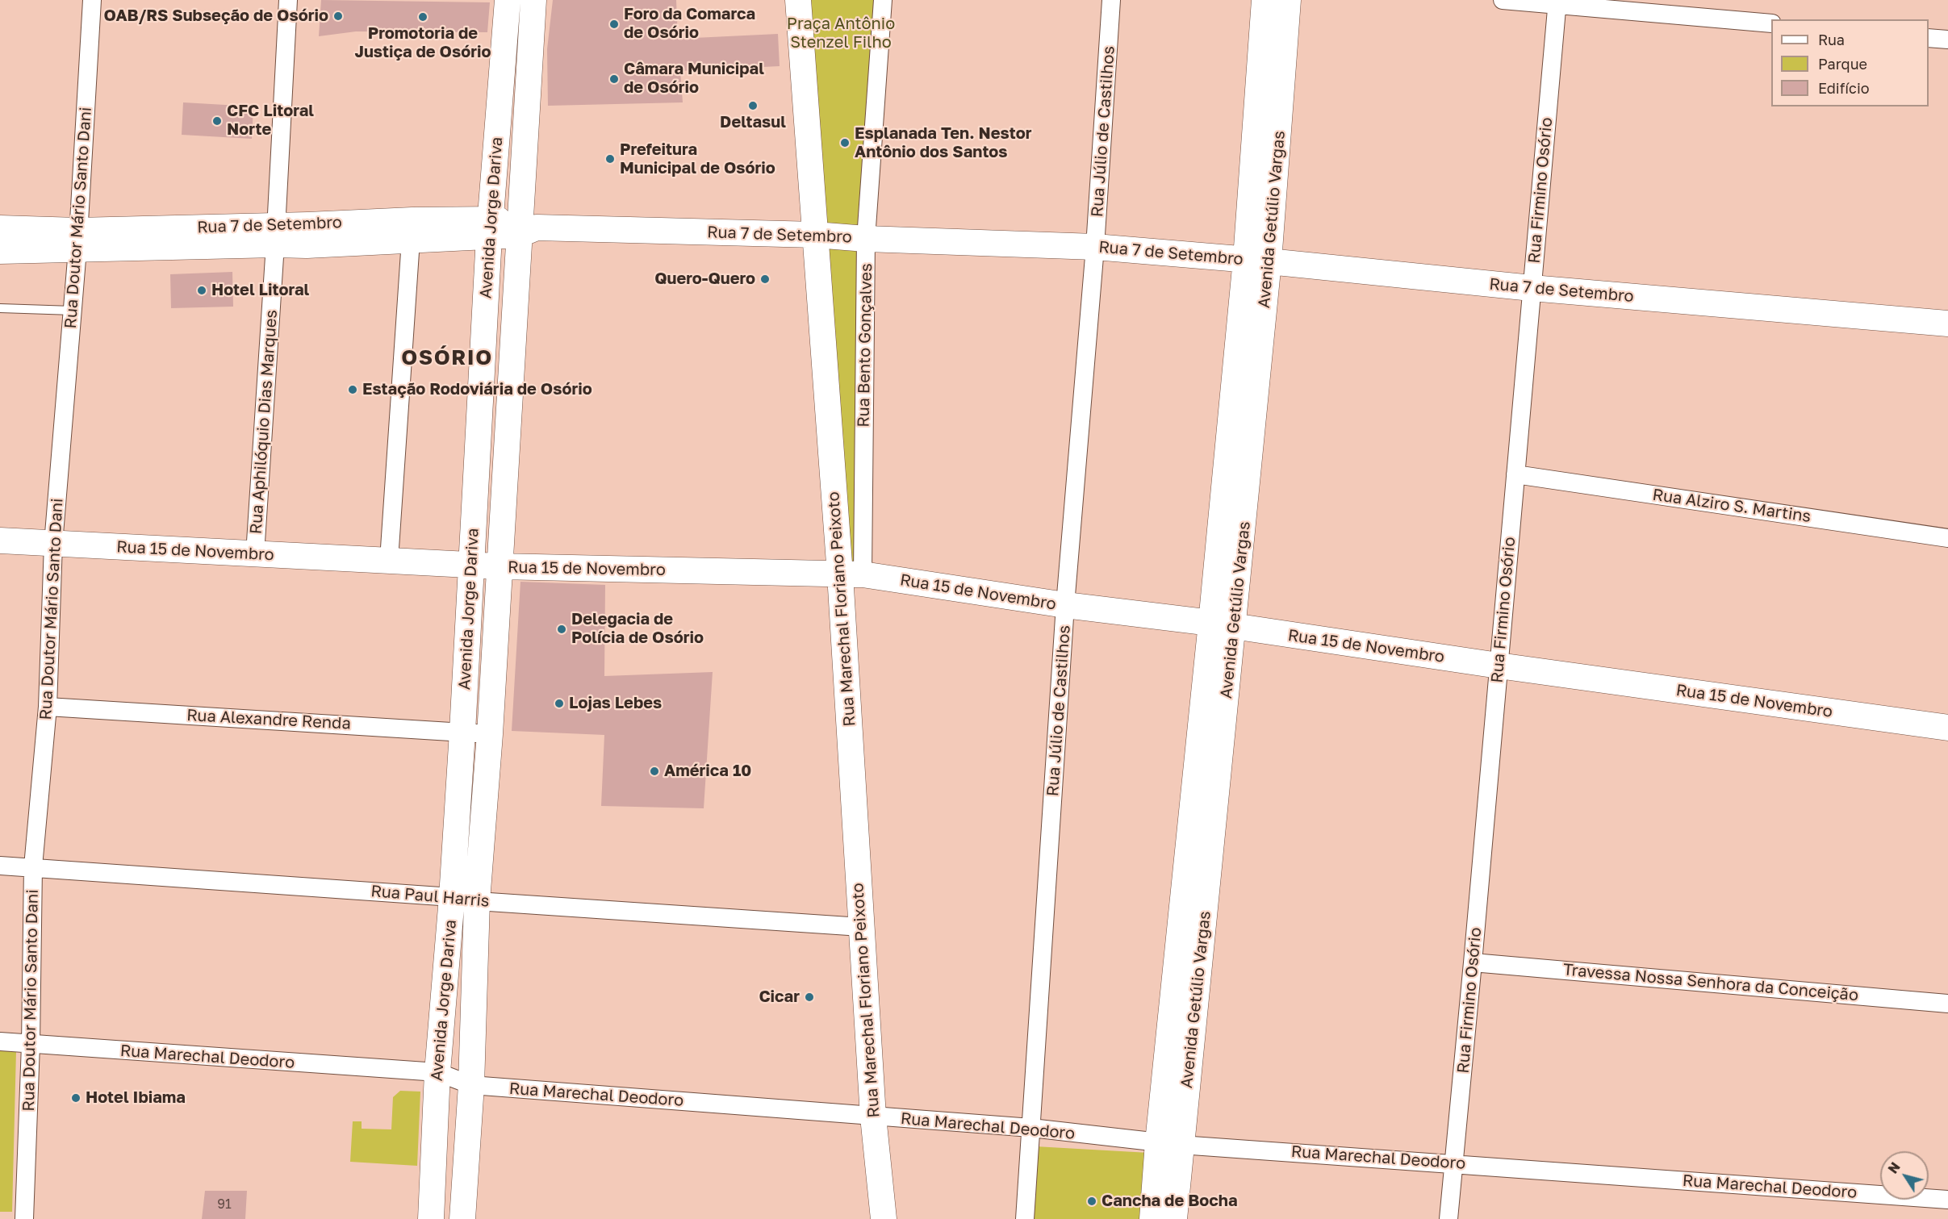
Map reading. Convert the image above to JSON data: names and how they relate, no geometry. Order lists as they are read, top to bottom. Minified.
{"streets":{"street":["Rua Júlio de Castilhos","Rua Firmino Osório","Rua Doutor Mário Santo Dani","Avenida Jorge Dariva","Avenida Getúlio Vargas","Rua 7 de Setembro","Rua Bento Gonçalves","Rua Aphilóquio Dias Marques","Rua Alziro S. Martins","Rua 15 de Novembro","Rua Marechal Floriano Peixoto","Rua Alexandre Renda","Rua Paul Harris","Travessa Nossa Senhora da Conceição","Rua Marechal Deodoro"]},"crossings":[["Rua Júlio de Castilhos","Rua 7 de Setembro"],["Rua Júlio de Castilhos","Rua 15 de Novembro"],["Rua Júlio de Castilhos","Rua Marechal Deodoro"],["Rua Firmino Osório","Rua 7 de Setembro"],["Rua Firmino Osório","Rua Alziro S. Martins"],["Rua Firmino Osório","Rua 15 de Novembro"],["Rua Firmino Osório","Travessa Nossa Senhora da Conceição"],["Rua Firmino Osório","Rua Marechal Deodoro"],["Rua Doutor Mário Santo Dani","Rua 7 de Setembro"],["Rua Doutor Mário Santo Dani","Rua 15 de Novembro"],["Rua Doutor Mário Santo Dani","Rua Alexandre Renda"],["Rua Doutor Mário Santo Dani","Rua Paul Harris"],["Rua Doutor Mário Santo Dani","Rua Marechal Deodoro"],["Avenida Jorge Dariva","Rua 7 de Setembro"],["Avenida Jorge Dariva","Rua 15 de Novembro"],["Avenida Jorge Dariva","Rua Alexandre Renda"],["Avenida Jorge Dariva","Rua Paul Harris"],["Avenida Jorge Dariva","Rua Marechal Deodoro"],["Avenida Getúlio Vargas","Rua 7 de Setembro"],["Avenida Getúlio Vargas","Rua 15 de Novembro"],["Avenida Getúlio Vargas","Rua Marechal Deodoro"],["Rua 7 de Setembro","Rua Bento Gonçalves"],["Rua 7 de Setembro","Rua Aphilóquio Dias Marques"],["Rua 7 de Setembro","Rua Marechal Floriano Peixoto"],["Rua Bento Gonçalves","Rua 15 de Novembro"],["Rua Bento Gonçalves","Rua Marechal Floriano Peixoto"],["Rua Aphilóquio Dias Marques","Rua 15 de Novembro"],["Rua 15 de Novembro","Rua Marechal Floriano Peixoto"],["Rua Marechal Floriano Peixoto","Rua Paul Harris"],["Rua Marechal Floriano Peixoto","Rua Marechal Deodoro"]],"districts":["OSÓRIO"],"parks":["Praça Antônio Stenzel Filho"],"places":["OAB/RS Subseção de Osório","Promotoria de Justiça de Osório","Foro da Comarca de Osório","Câmara Municipal de Osório","Deltasul","CFC Litoral Norte","Esplanada Ten. Nestor Antônio dos Santos","Prefeitura Municipal de Osório","Quero-Quero","Hotel Litoral","Estação Rodoviária de Osório","Delegacia de Polícia de Osório","Lojas Lebes","América 10","Cicar","Hotel Ibiama","Cancha de Bocha"],"house_numbers":["91"],"legend":["Rua","Parque","Edifício"],"north":"top left"}
